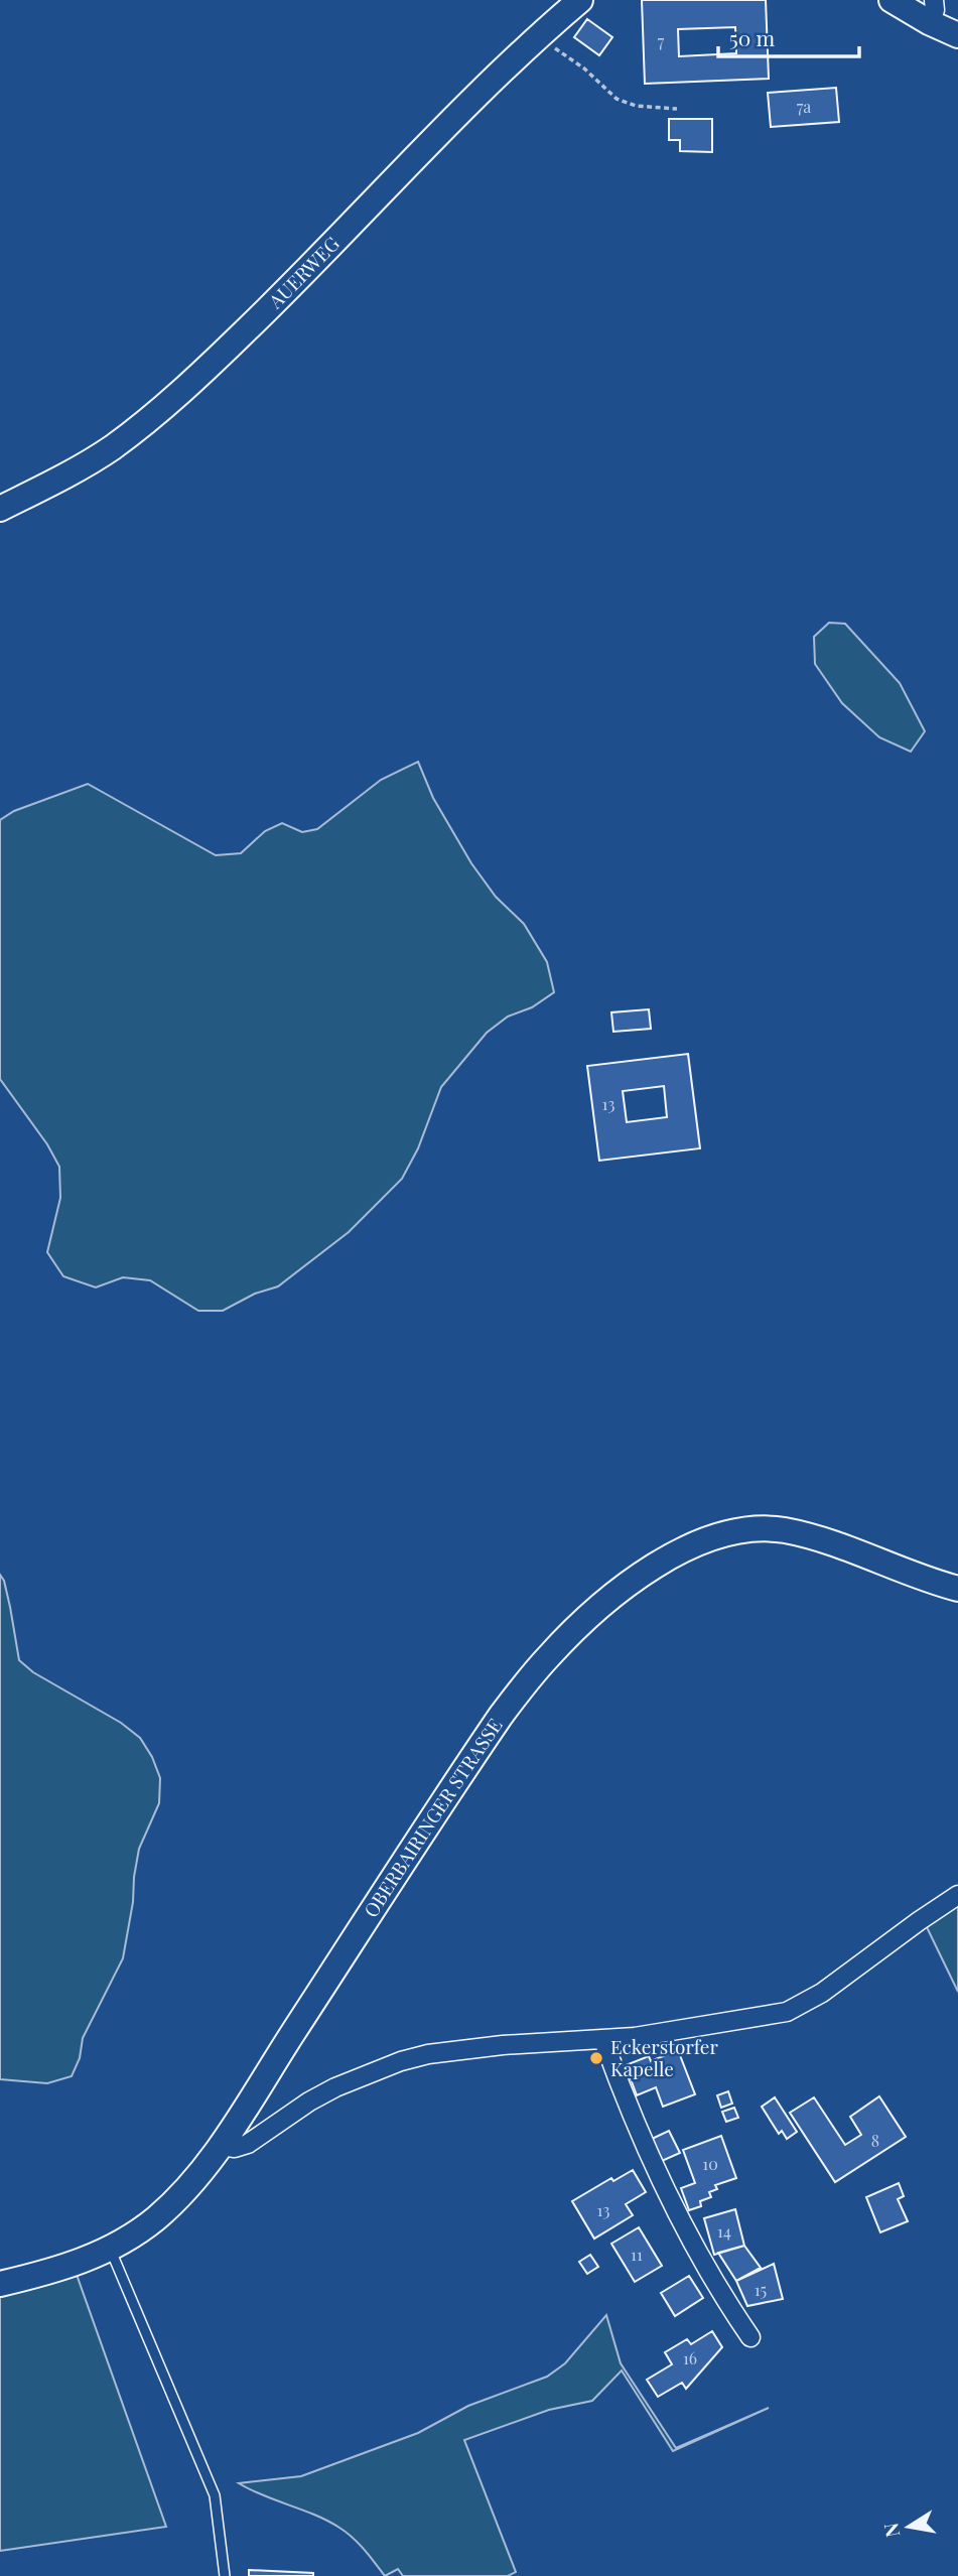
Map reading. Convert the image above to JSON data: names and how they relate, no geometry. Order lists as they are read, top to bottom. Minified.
{"streets":{"street":["AUERWEG","OBERBAIRINGER STRASSE"]},"places":["Eckerstorfer Kapelle"],"house_numbers":["7","7a","13","8","10","13","14","11","15","16"],"scale_bar":"50 m","north":"left"}
